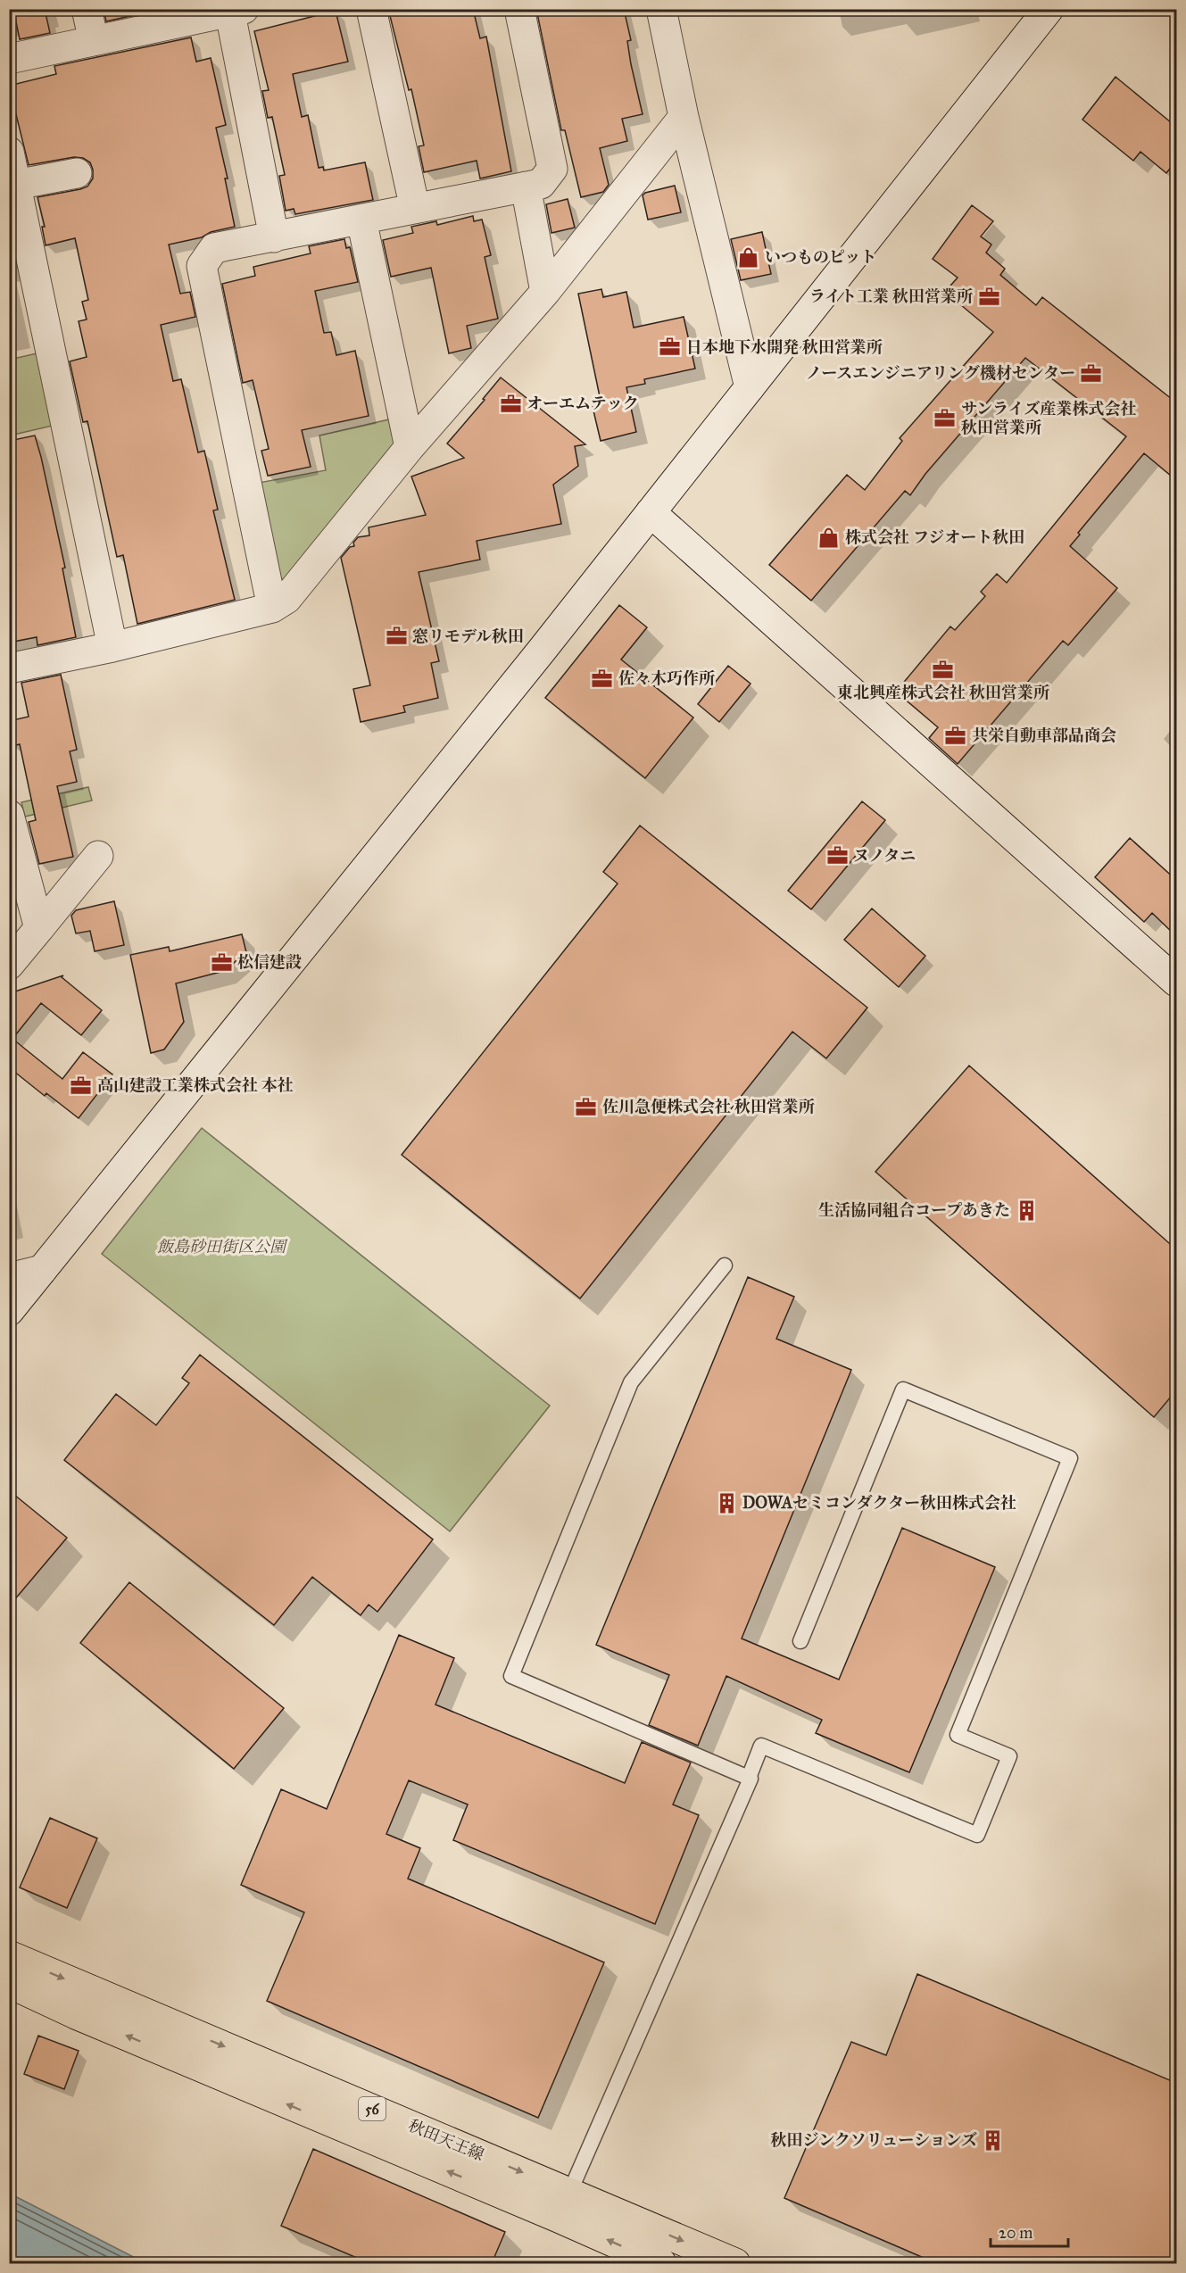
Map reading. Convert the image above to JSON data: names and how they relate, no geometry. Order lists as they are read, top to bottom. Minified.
{"streets":{"main road":["56","秋田天王線"]},"parks":["飯島砂田街区公園"],"places":{"shop":["いつものピット","株式会社 フジオート秋田"],"office":["ライト工業 秋田営業所","日本地下水開発 秋田営業所","ノースエンジニアリング機材センター","オーエムテック","サンライズ産業株式会社 秋田営業所","窓リモデル秋田","東北興産株式会社 秋田営業所","佐々木巧作所","共栄自動車部品商会","ヌノタニ","松信建設","高山建設工業株式会社 本社","佐川急便株式会社 秋田営業所"],"building":["生活協同組合コープあきた","DOWAセミコンダクター秋田株式会社","秋田ジンクソリューションズ"]},"scale_bar":"20 m"}
